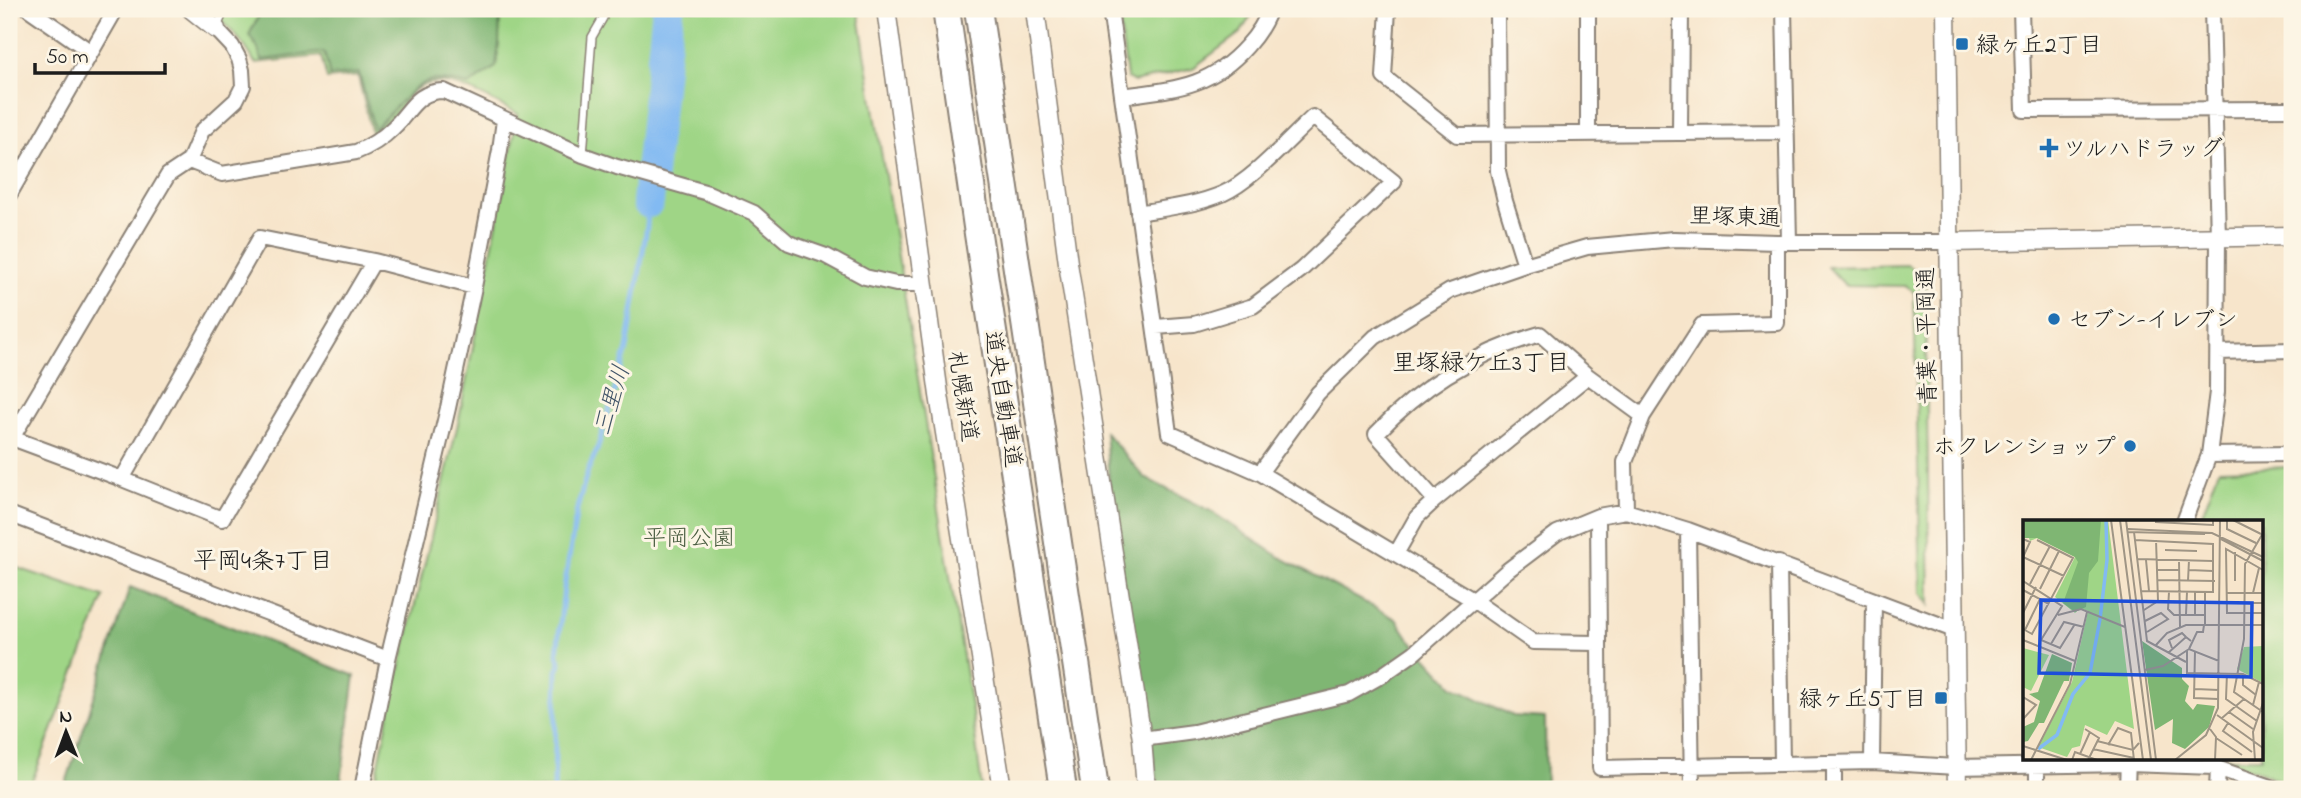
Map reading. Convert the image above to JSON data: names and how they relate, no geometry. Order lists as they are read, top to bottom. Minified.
{"streets":{"highway":["道央自動車道"],"street":["里塚東通","青葉・平岡通","札幌新道"]},"crossings":[["里塚東通","青葉・平岡通"]],"districts":["里塚緑ケ丘3丁目","平岡4条7丁目"],"water":["三里川"],"parks":["平岡公園"],"places":{"transit":["緑ヶ丘2丁目","緑ヶ丘5丁目"],"health":["ツルハドラッグ"],"other":["セブン-イレブン","ホクレンショップ"]},"scale_bar":"50 m","north":"top"}
